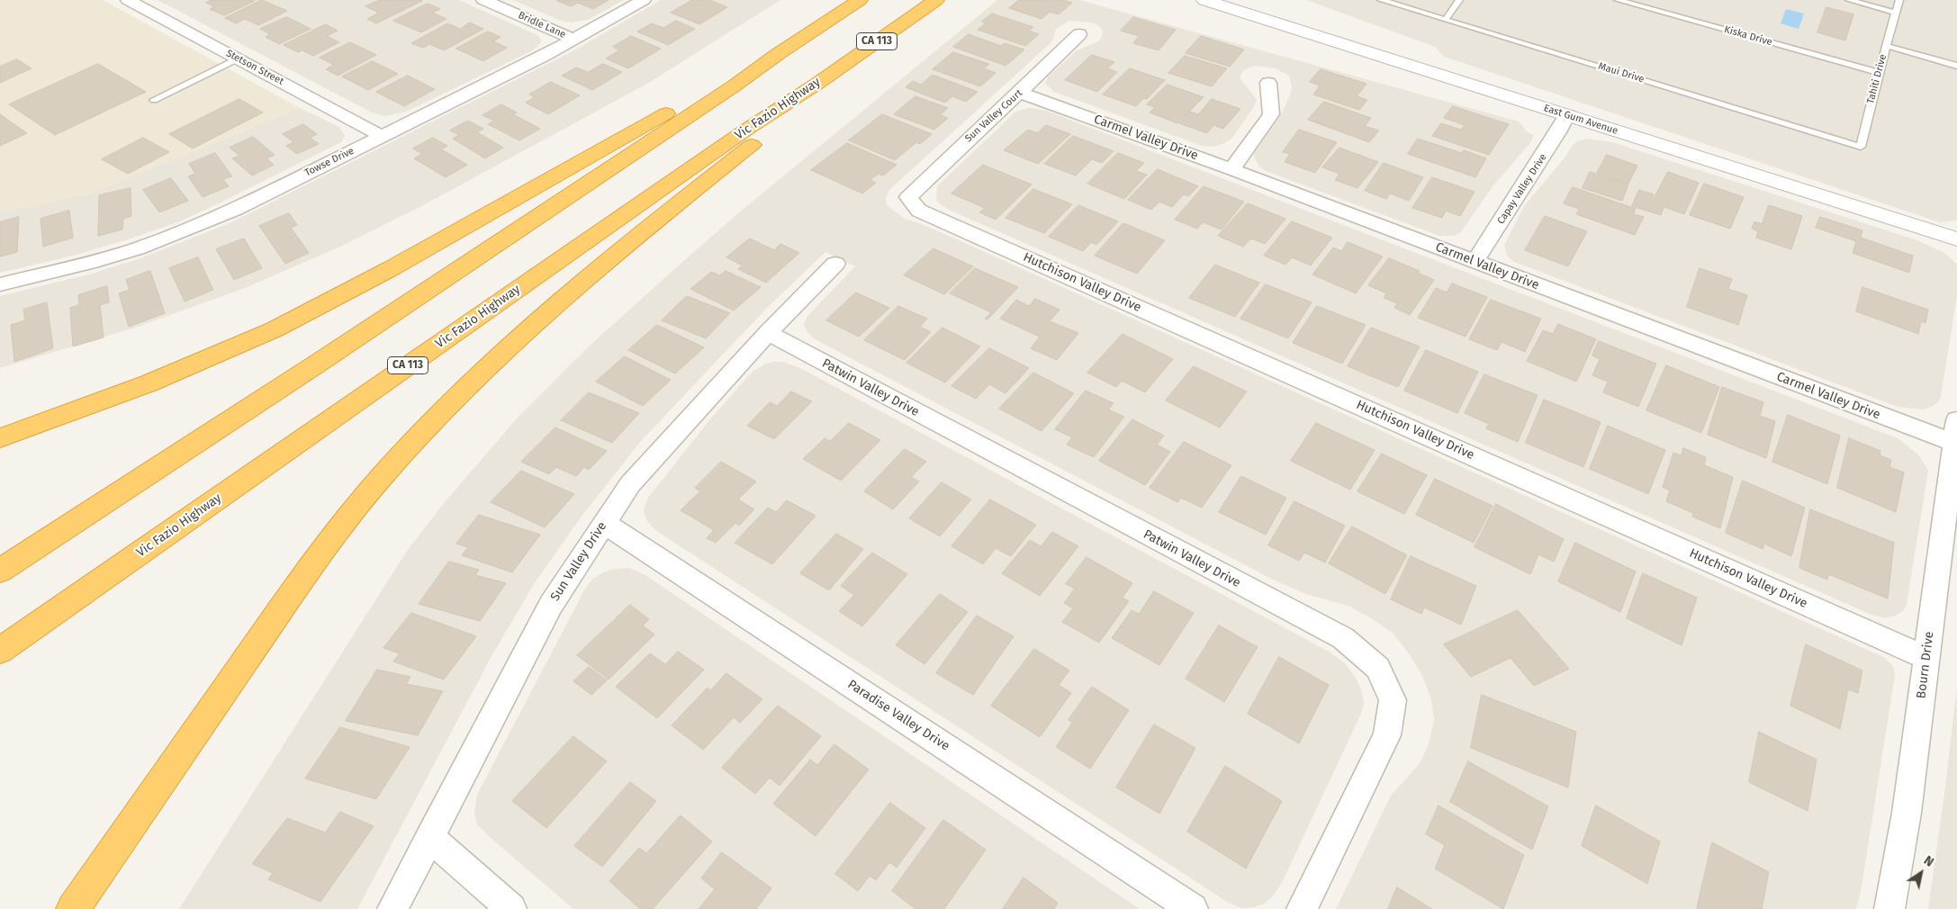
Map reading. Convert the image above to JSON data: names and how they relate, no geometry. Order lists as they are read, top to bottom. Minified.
{"streets":{"highway":["CA 113","Vic Fazio Highway"],"street":["Bridle Lane","Stetson Street","Sun Valley Court","East Gum Avenue","Carmel Valley Drive","Towse Drive","Capay Valley Drive","Hutchison Valley Drive","Patwin Valley Drive","Sun Valley Drive","Bourn Drive","Paradise Valley Drive"],"lane":["Kiska Drive","Maui Drive","Tahiti Drive"]},"crossings":[["Bridle Lane","Towse Drive"],["Kiska Drive","Tahiti Drive"],["Stetson Street","Towse Drive"],["Maui Drive","Tahiti Drive"],["Sun Valley Court","Carmel Valley Drive"],["Sun Valley Court","Hutchison Valley Drive"],["East Gum Avenue","Capay Valley Drive"],["Carmel Valley Drive","Capay Valley Drive"],["Carmel Valley Drive","Bourn Drive"],["Hutchison Valley Drive","Bourn Drive"],["Patwin Valley Drive","Sun Valley Drive"],["Sun Valley Drive","Paradise Valley Drive"]],"north":"top right"}
